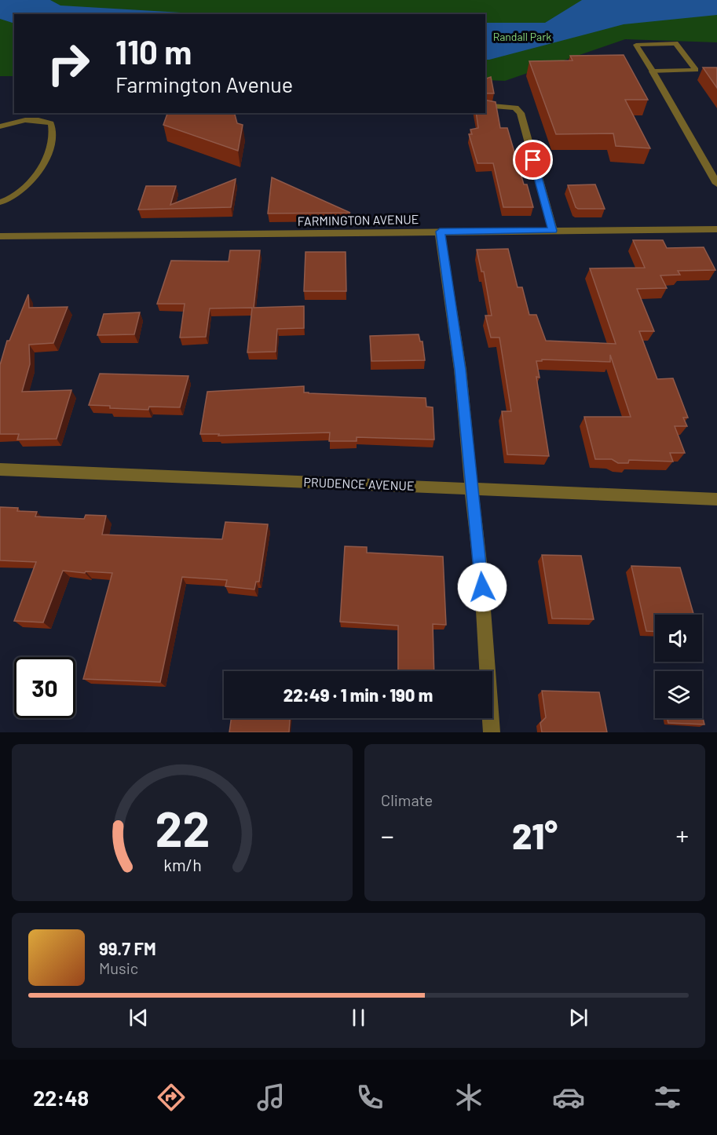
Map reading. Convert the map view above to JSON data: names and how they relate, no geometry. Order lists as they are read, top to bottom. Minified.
{"streets":{"street":["FARMINGTON AVENUE","PRUDENCE AVENUE"]},"parks":["Randall Park"],"page":{"turn":["110 m","Farmington Avenue"],"limit":"30","trip":"22:49 · 1 min · 190 m","tile":"Climate","heat":["−","21°","+"],"song":["99.7 FM","Music"],"tabs":"22:48","gauge":["22","km/h"]}}
